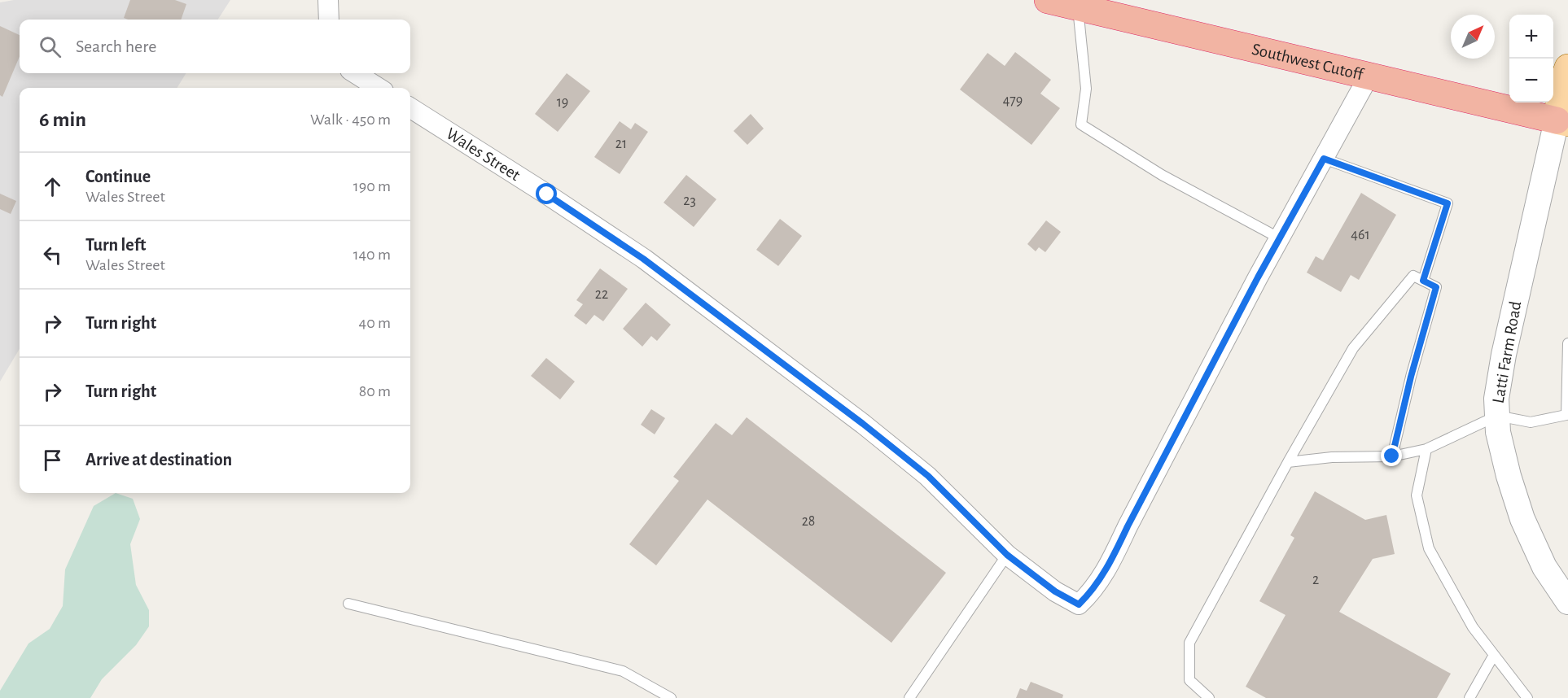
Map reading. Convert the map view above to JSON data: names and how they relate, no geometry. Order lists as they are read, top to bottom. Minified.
{"streets":{"highway":["Southwest Cutoff"],"street":["Wales Street","Latti Farm Road"]},"crossings":[["Southwest Cutoff","Wales Street"],["Southwest Cutoff","Latti Farm Road"]],"house_numbers":["479","19","21","23","461","22","28","2"],"north":"top right","page":{"map_buttons":["+","−"],"search":"Search here","heading":["6 min","Walk · 450 m"],"list":[["Continue","Wales Street","190 m"],["Turn left","Wales Street","140 m"],["Turn right","40 m"],["Turn right","80 m"],"Arrive at destination"]}}
